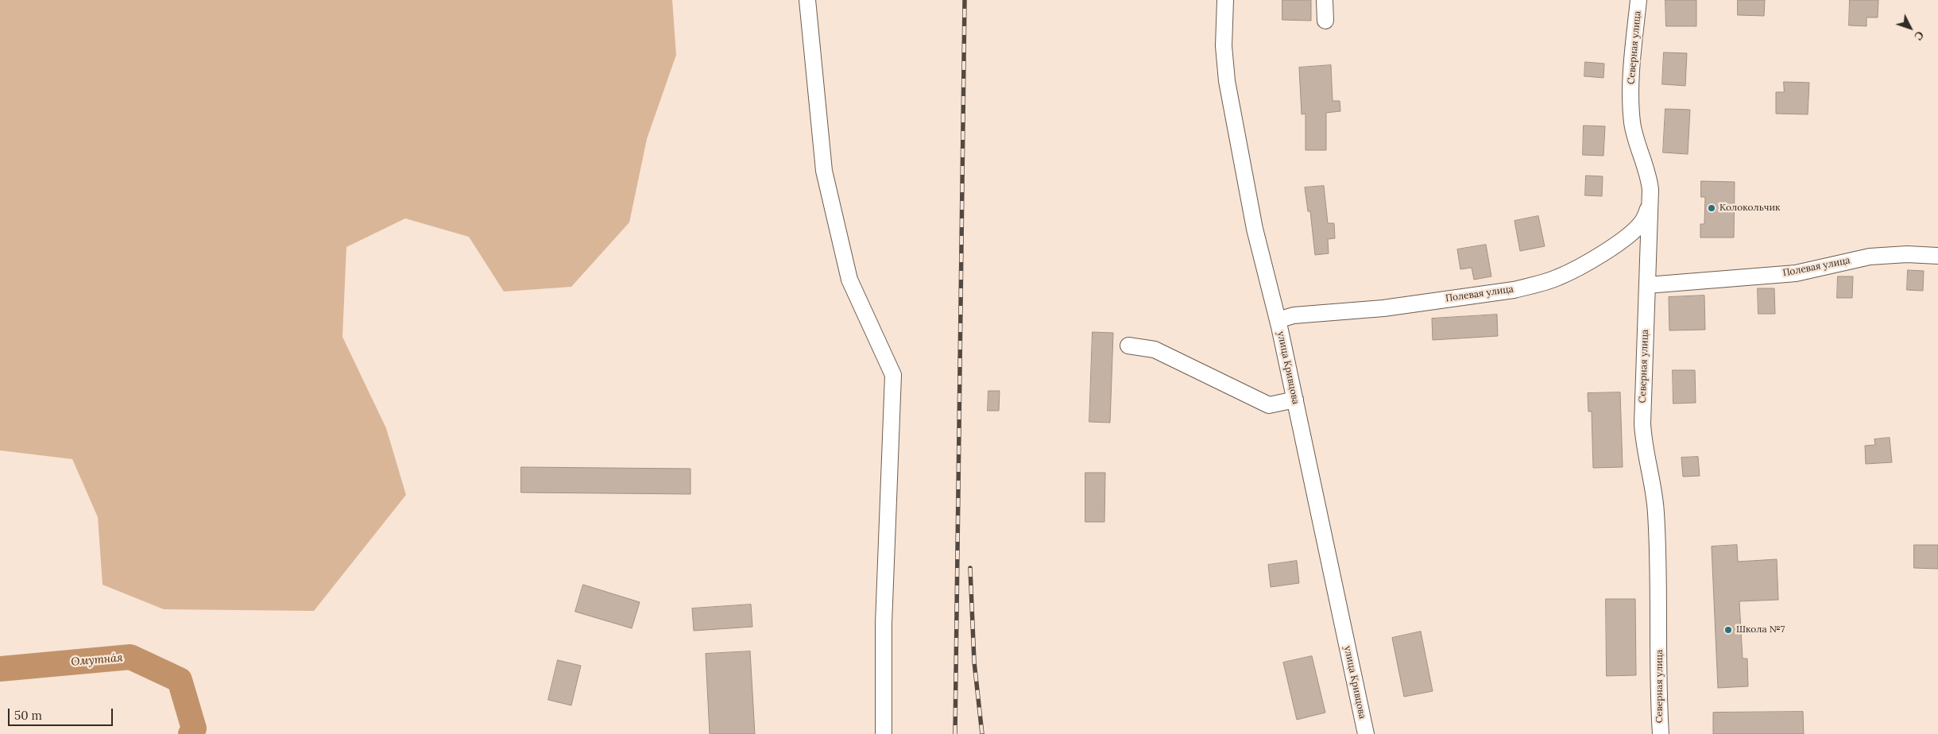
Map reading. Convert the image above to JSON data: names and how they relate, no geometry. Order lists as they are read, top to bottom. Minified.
{"streets":{"street":["Северная улица","Полевая улица","улица Кривцова"]},"crossings":[["Северная улица","Полевая улица"],["Полевая улица","улица Кривцова"]],"water":["Омутна́я"],"places":["Колокольчик","Школа №7"],"scale_bar":"50 m","north":"bottom right"}
